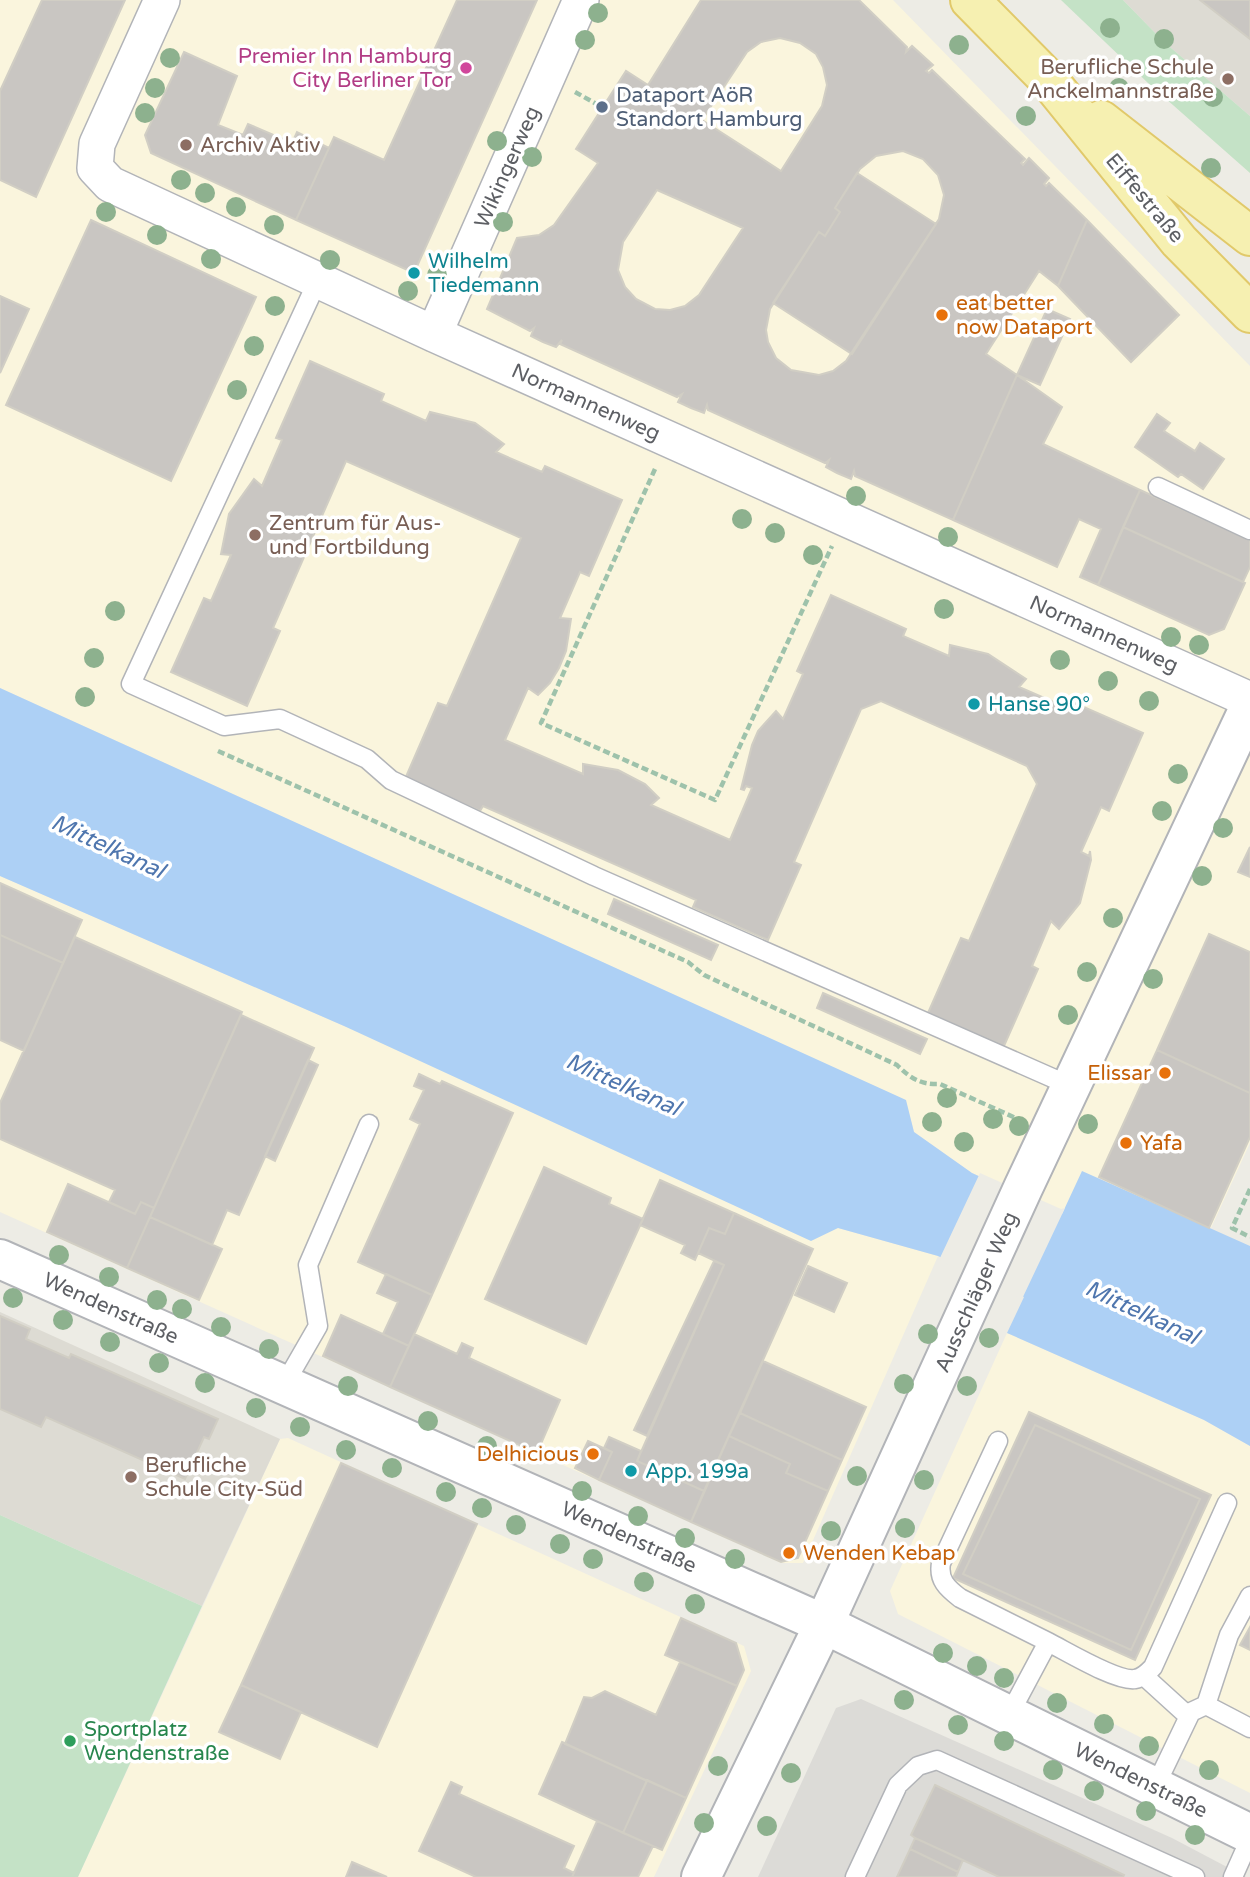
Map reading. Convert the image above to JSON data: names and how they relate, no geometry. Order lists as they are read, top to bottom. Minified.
{"streets":{"main road":["Eiffestraße"],"street":["Wikingerweg","Normannenweg","Ausschläger Weg","Wendenstraße"]},"crossings":[["Wikingerweg","Normannenweg"],["Ausschläger Weg","Wendenstraße"]],"water":["Mittelkanal"],"places":["Premier Inn Hamburg City Berliner Tor","Berufliche Schule Anckelmannstraße","Dataport AöR Standort Hamburg","Archiv Aktiv","Wilhelm Tiedemann","eat better now Dataport","Zentrum für Aus- und Fortbildung","Hanse 90°","Elissar","Yafa","Delhicious","App. 199a","Berufliche Schule City-Süd","Wenden Kebap","Sportplatz Wendenstraße"]}
